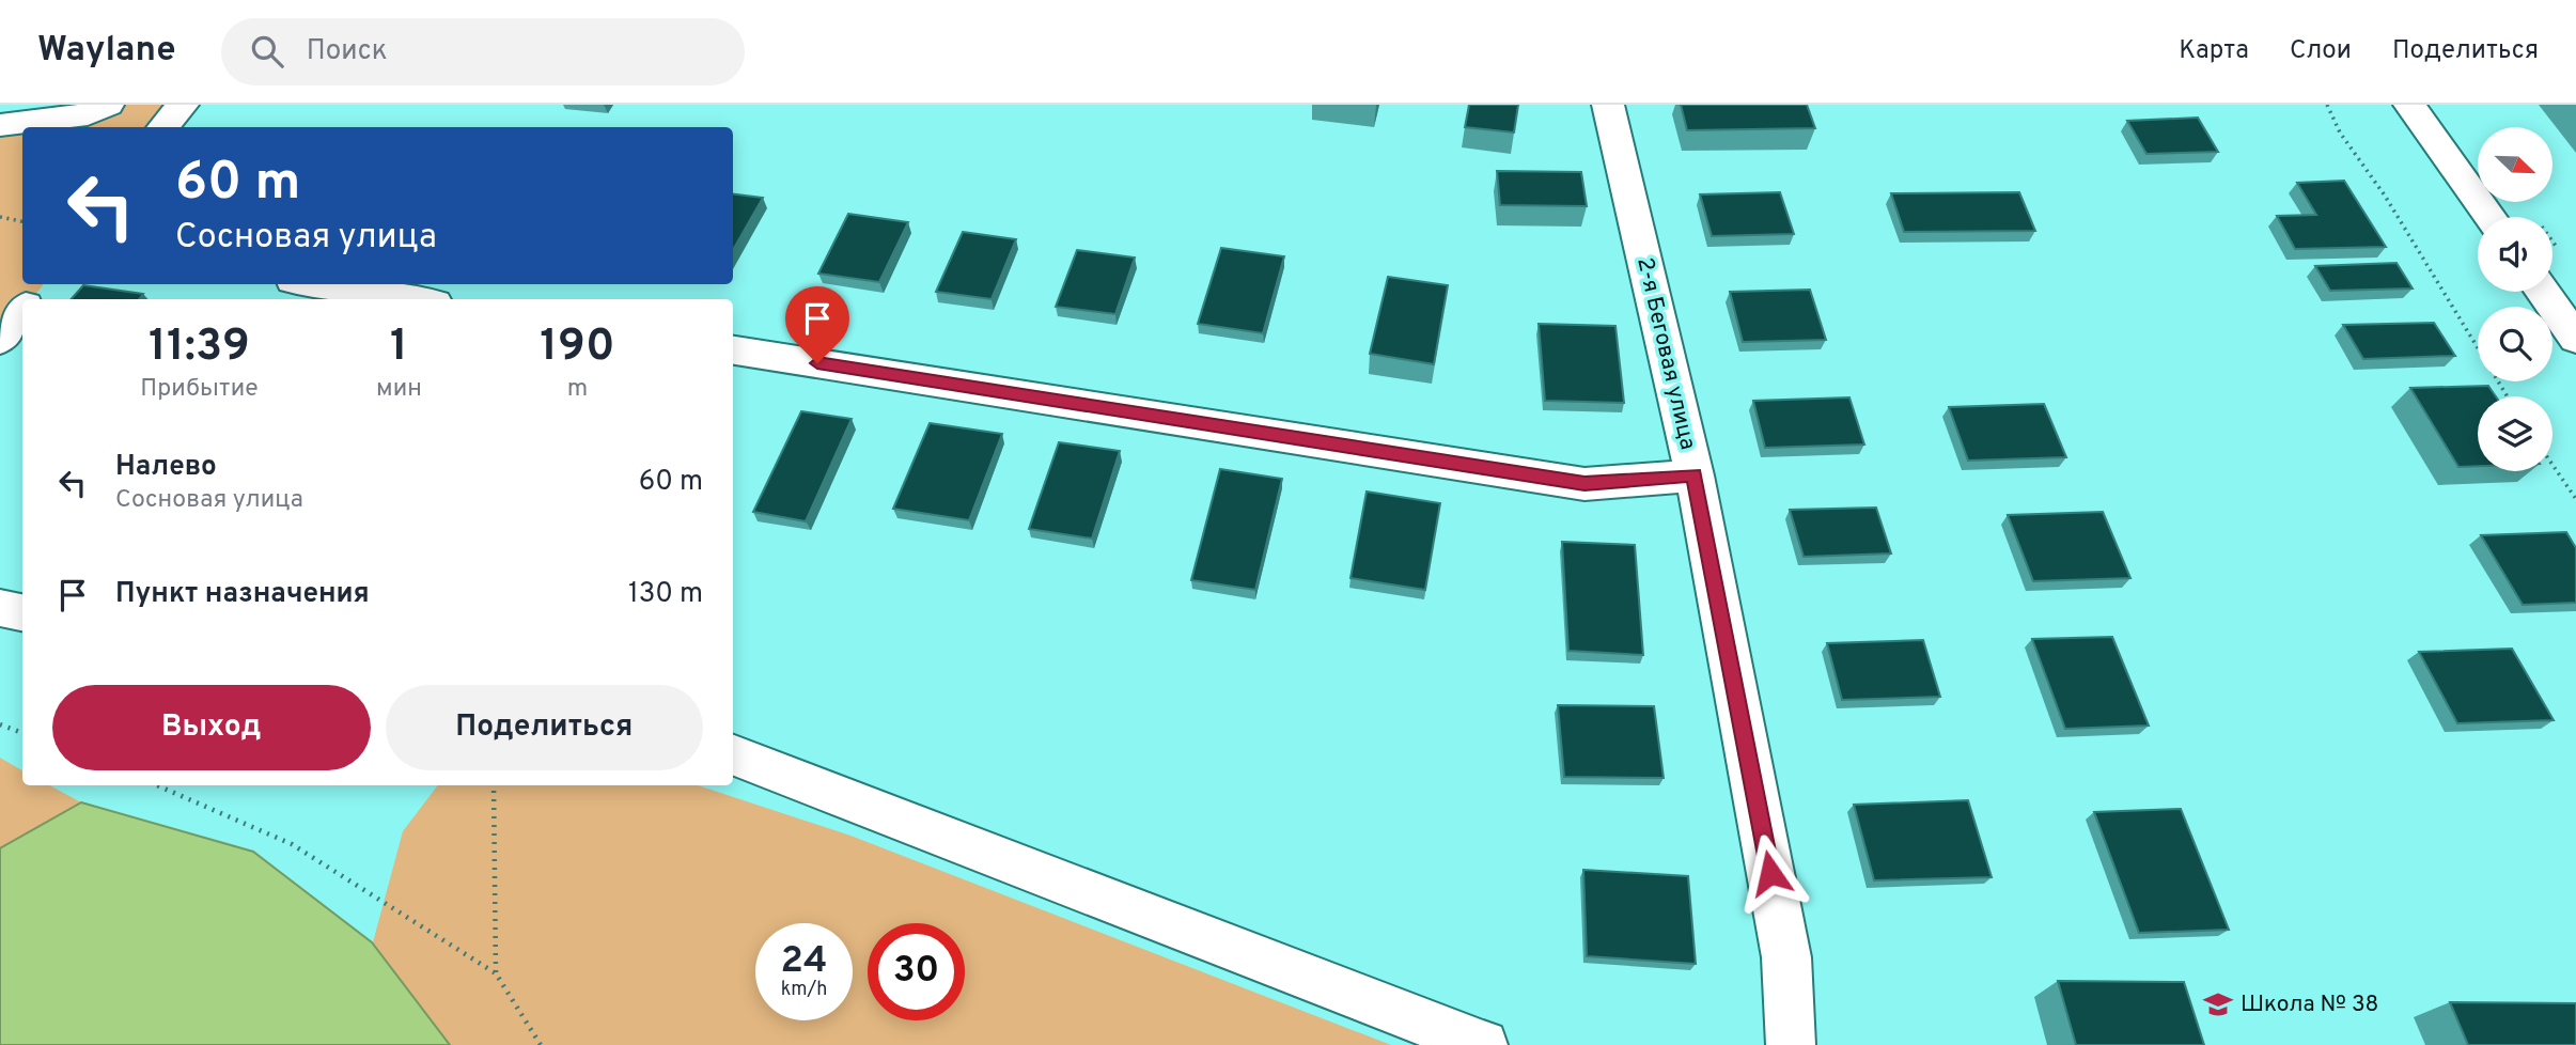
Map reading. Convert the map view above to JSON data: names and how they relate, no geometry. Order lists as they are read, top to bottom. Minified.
{"streets":{"street":["2-я Беговая улица"]},"places":{"school or university":["Школа № 38"]},"north":"bottom right","page":{"header":"Waylane","search":"Поиск","nav":["Карта","Слои","Поделиться"],"turn":["60 m","Сосновая улица"],"eta":["11:39","Прибытие","1","мин","190","m"],"list":[{"name":"Налево","note":"Сосновая улица","value":"60 m"},{"name":"Пункт назначения","value":"130 m"}],"buttons":["Выход","Поделиться"],"speed":"24 km/h","limit":"30"}}
